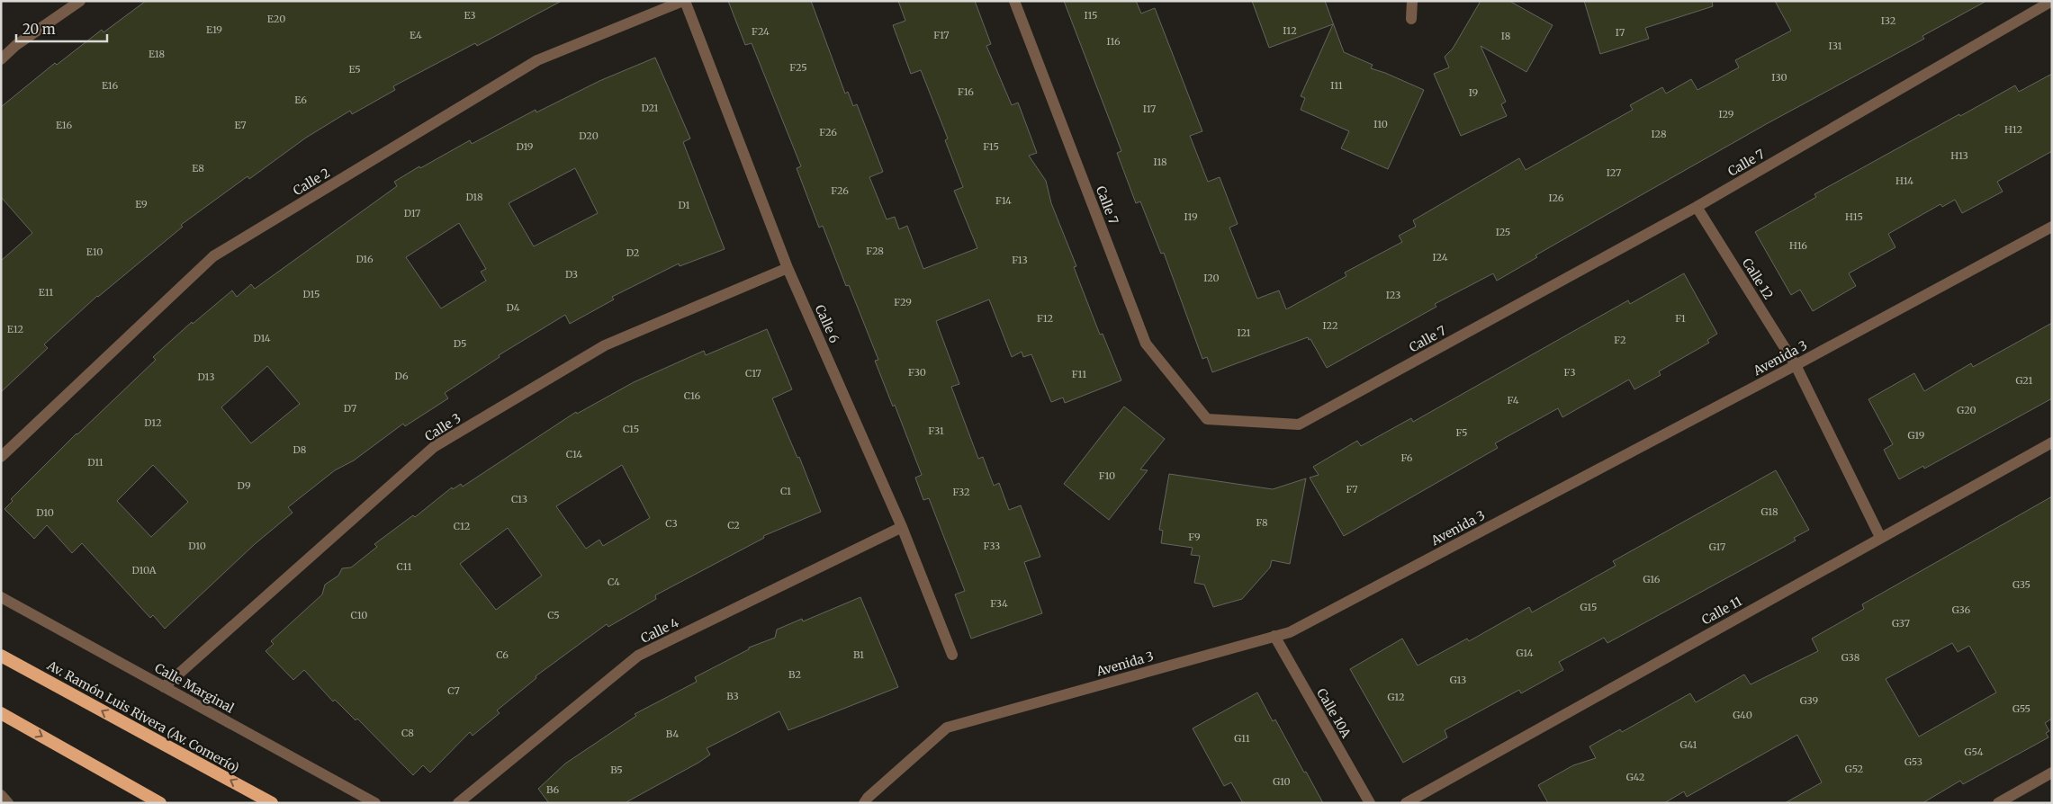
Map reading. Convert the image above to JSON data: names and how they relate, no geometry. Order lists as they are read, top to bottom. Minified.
{"streets":{"highway":["Av. Ramón Luis Rivera (Av. Comerío)"],"street":["Calle 7","Calle 2","Calle 12","Calle 6","Avenida 3","Calle 3","Calle 11","Calle 4","Calle Marginal","Calle 10A"]},"crossings":[["Calle 7","Calle 12"],["Calle 2","Calle 6"],["Calle 12","Avenida 3"],["Calle 12","Calle 11"],["Calle 6","Calle 3"],["Calle 6","Calle 4"],["Avenida 3","Calle 10A"],["Calle 3","Calle Marginal"]],"house_numbers":["E3","I15","E20","I32","E19","I12","F24","I7","E4","F17","I8","I16","I31","E18","F25","E5","I30","E16","I11","F16","I9","E6","D21","I17","I29","I10","E16","E7","H12","F26","I28","D20","D19","F15","H13","I18","E8","I27","H14","F26","D18","I26","F14","E9","D1","D17","I19","H15","I25","H16","F28","E10","D2","I24","D16","F13","D3","I20","E11","D15","I23","F29","D4","F12","F1","I22","E12","I21","D14","F2","D5","F30","F3","C17","F11","D6","D13","G21","C16","F4","D7","G20","D12","C15","F31","F5","G19","D8","C14","F6","D11","F10","D9","F7","C1","F32","C13","G18","D10","F8","C3","C2","C12","F9","D10","F33","G17","C11","D10A","G16","C4","G35","F34","G15","G36","C10","C5","G37","G14","C6","B1","G38","B2","G13","C7","B3","G12","G39","G55","G40","C8","B4","G11","G41","G54","G53","G52","B5","G42","G10","B6"],"scale_bar":"20 m"}
